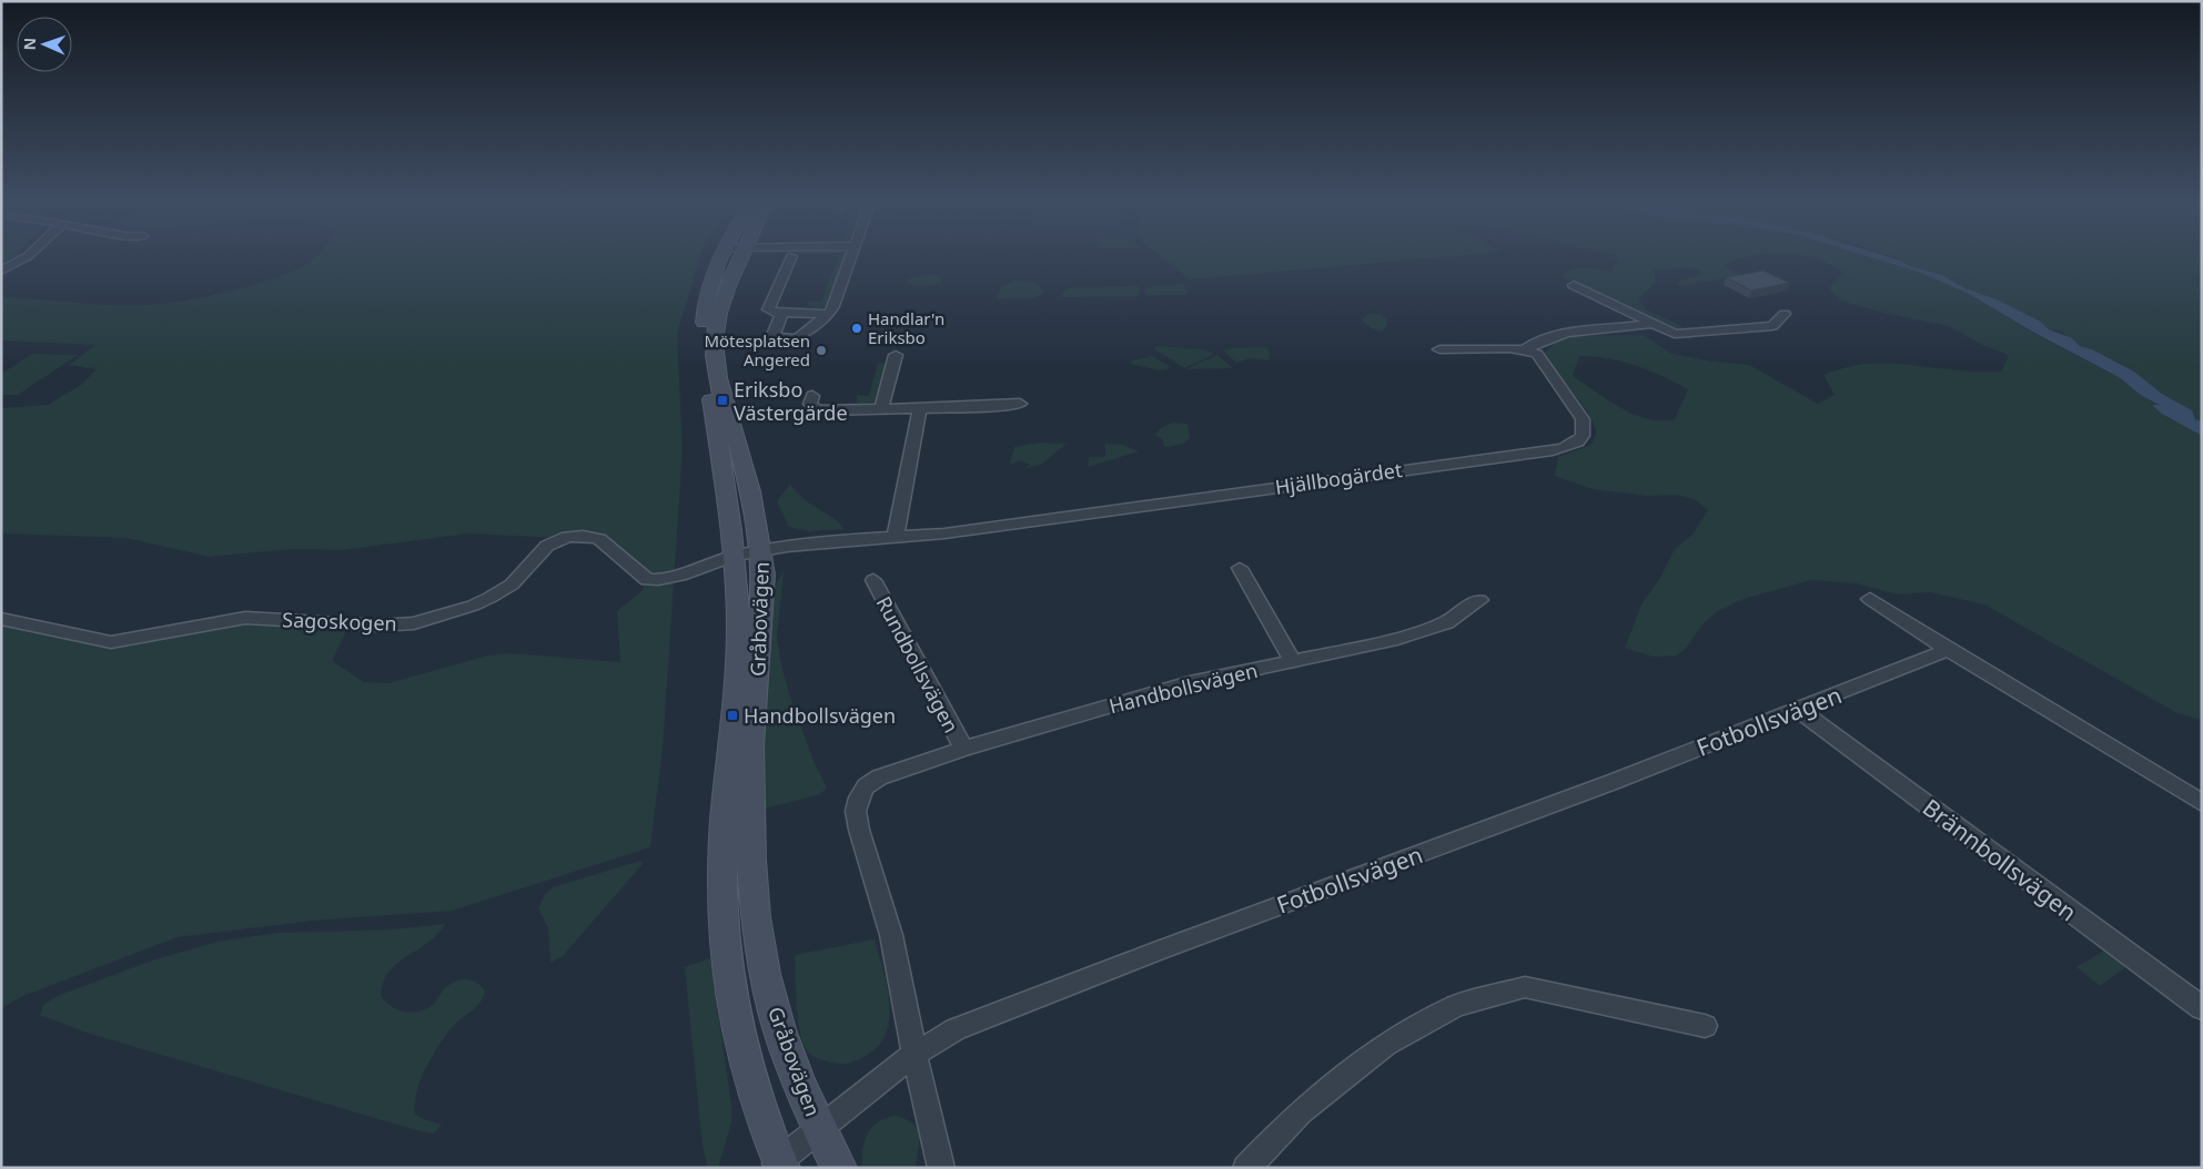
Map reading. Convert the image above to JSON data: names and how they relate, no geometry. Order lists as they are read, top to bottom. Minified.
{"streets":{"main road":["Gråbovägen"],"street":["Hjällbogärdet","Sagoskogen","Rundbollsvägen","Handbollsvägen","Fotbollsvägen","Brännbollsvägen"]},"crossings":[["Hjällbogärdet","Gråbovägen"],["Hjällbogärdet","Sagoskogen"],["Gråbovägen","Sagoskogen"],["Gråbovägen","Fotbollsvägen"],["Rundbollsvägen","Handbollsvägen"],["Handbollsvägen","Fotbollsvägen"],["Fotbollsvägen","Brännbollsvägen"]],"places":{"other":["Handlar'n Eriksbo","Mötesplatsen Angered"],"transit":["Eriksbo Västergärde","Handbollsvägen"]},"north":"left"}
